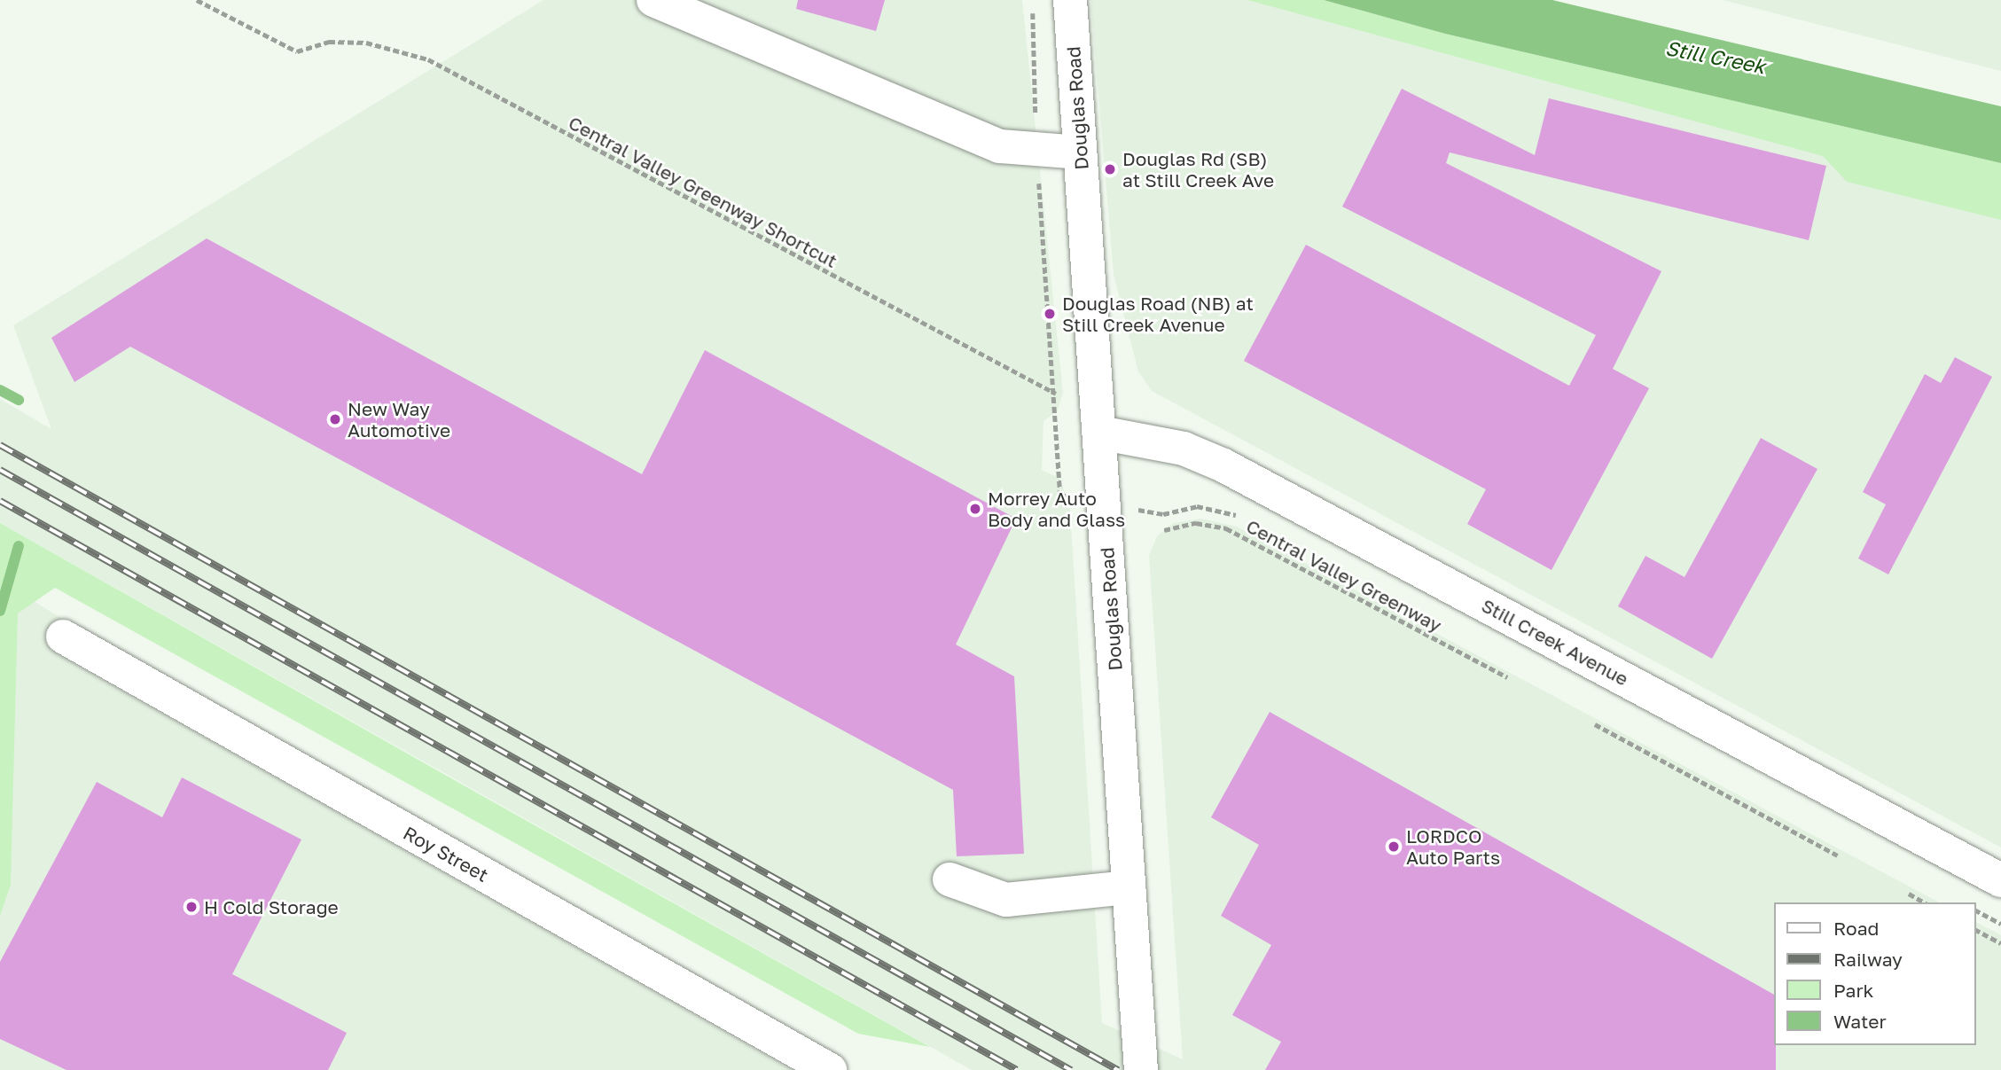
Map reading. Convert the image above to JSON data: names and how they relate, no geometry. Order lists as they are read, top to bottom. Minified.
{"streets":{"street":["Douglas Road","Still Creek Avenue","Roy Street"],"path":["Central Valley Greenway Shortcut","Central Valley Greenway"]},"crossings":[["Douglas Road","Still Creek Avenue"]],"water":["Still Creek"],"places":["Douglas Rd (SB) at Still Creek Ave","Douglas Road (NB) at Still Creek Avenue","New Way Automotive","Morrey Auto Body and Glass","LORDCO Auto Parts","H Cold Storage"],"legend":["Road","Railway","Park","Water"]}
